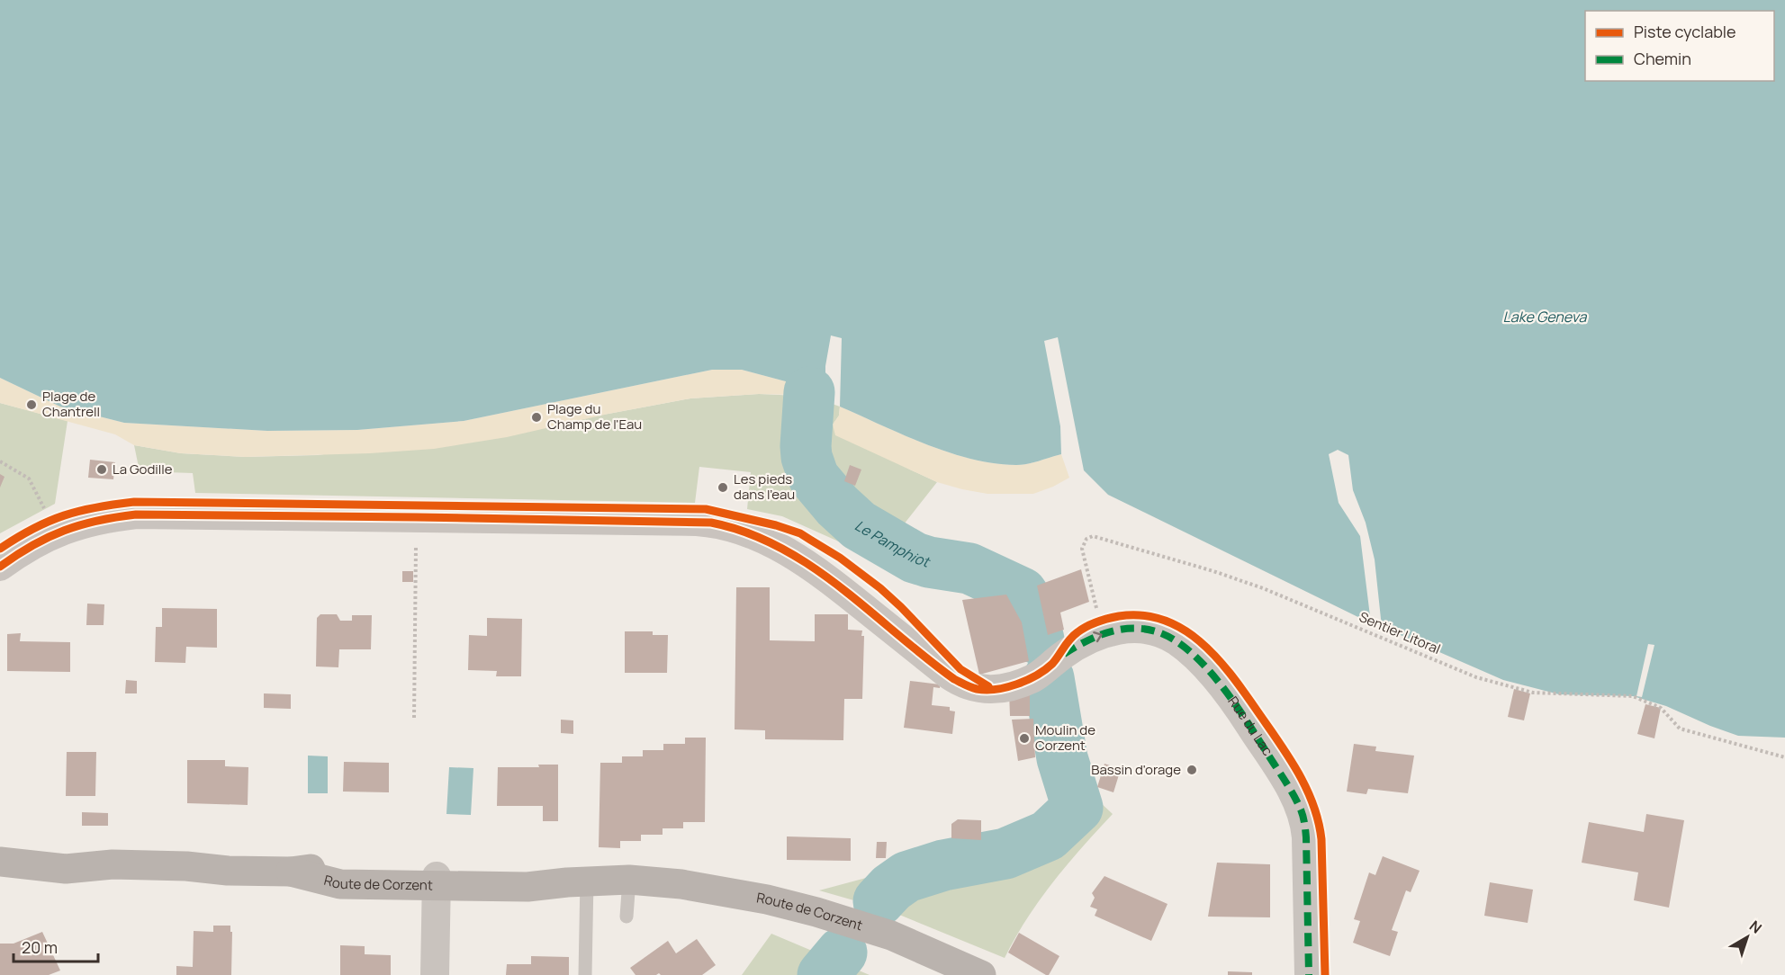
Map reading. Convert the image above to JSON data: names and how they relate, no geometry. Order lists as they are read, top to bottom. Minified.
{"streets":{"street":["Rue du Lac","Route de Corzent"],"path":["Sentier Litoral"]},"one_way":["Rue du Lac"],"water":["Lake Geneva","Le Pamphiot"],"places":["Plage de Chantrell","Plage du Champ de l'Eau","La Godille","Les pieds dans l'eau","Moulin de Corzent","Bassin d'orage"],"legend":["Piste cyclable","Chemin"],"scale_bar":"20 m","north":"top right"}
